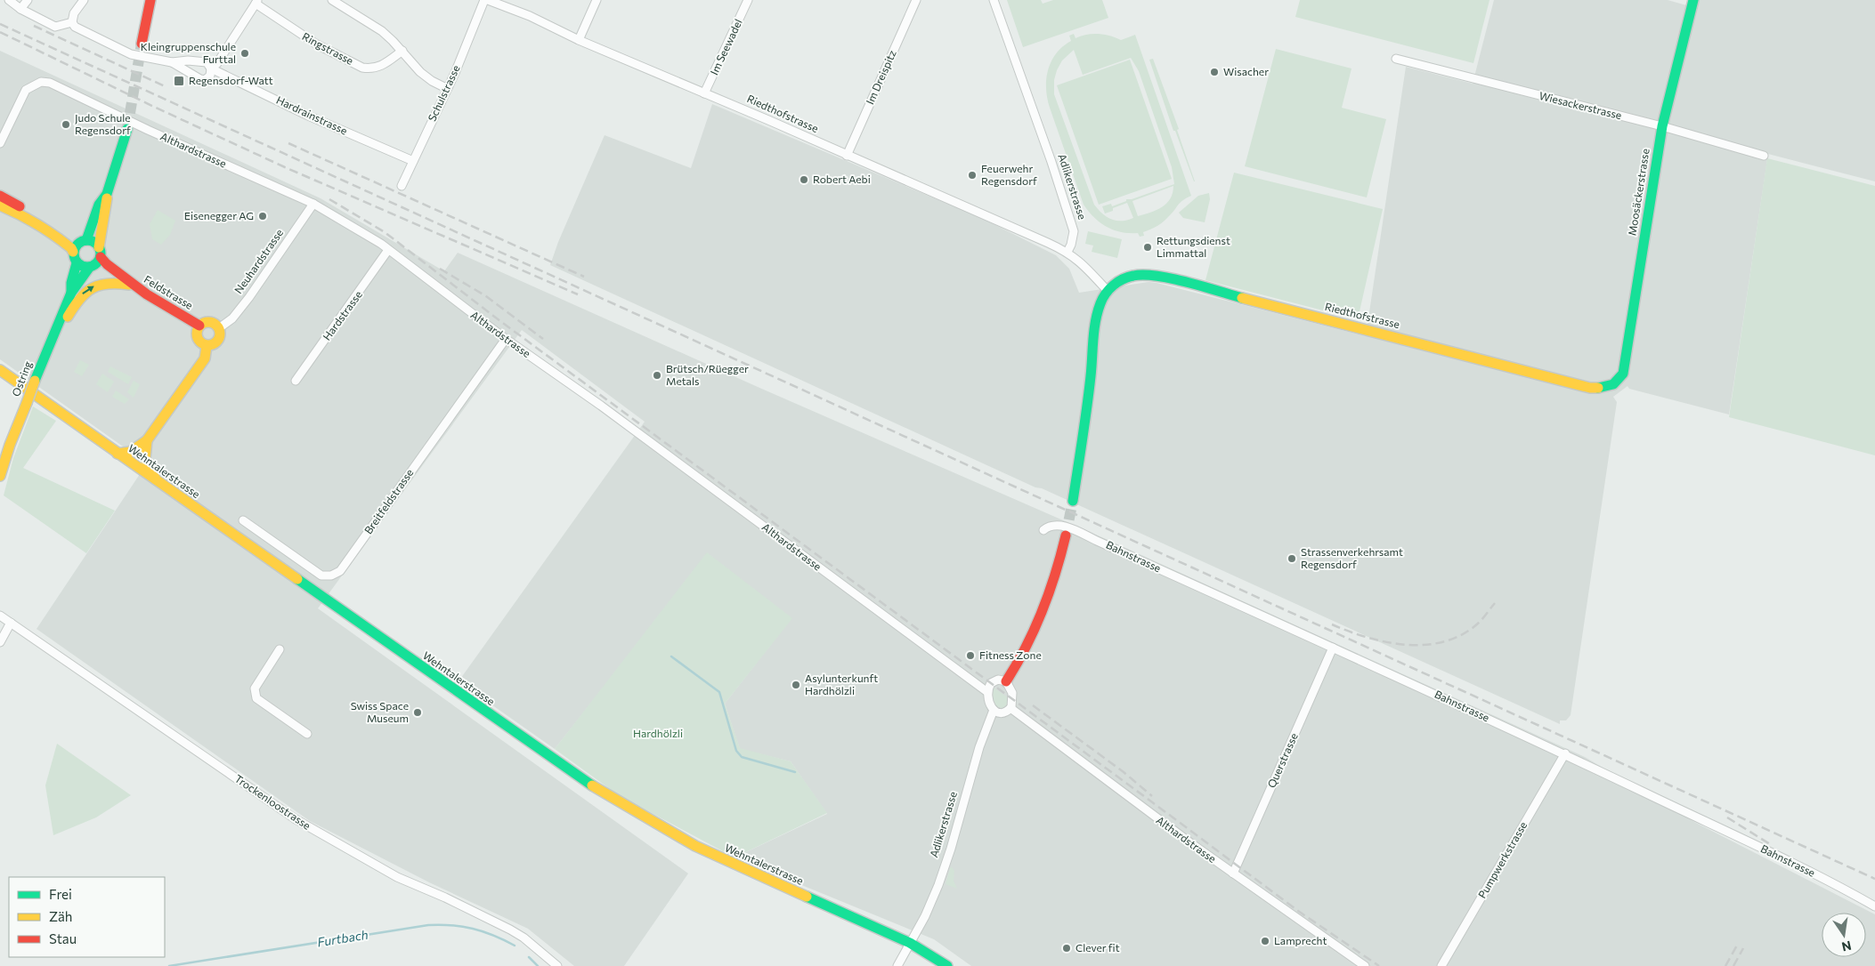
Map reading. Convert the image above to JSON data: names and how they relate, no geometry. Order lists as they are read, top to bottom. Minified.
{"streets":{"main road":["Riedthofstrasse","Moosäckerstrasse","Feldstrasse","Ostring","Wehntalerstrasse"],"street":["Im Seewadel","Ringstrasse","Im Dreispitz","Schulstrasse","Wiesackerstrasse","Hardrainstrasse","Althardstrasse","Adlikerstrasse","Neuhardstrasse","Hardstrasse","Breitfeldstrasse","Bahnstrasse","Querstrasse","Trockenloostrasse","Pumpwerkstrasse"]},"crossings":[["Im Seewadel","Riedthofstrasse"],["Im Dreispitz","Riedthofstrasse"],["Schulstrasse","Hardrainstrasse"],["Wiesackerstrasse","Moosäckerstrasse"],["Riedthofstrasse","Adlikerstrasse"],["Riedthofstrasse","Moosäckerstrasse"],["Althardstrasse","Adlikerstrasse"],["Althardstrasse","Neuhardstrasse"],["Althardstrasse","Hardstrasse"],["Althardstrasse","Breitfeldstrasse"],["Althardstrasse","Querstrasse"],["Adlikerstrasse","Wehntalerstrasse"],["Neuhardstrasse","Feldstrasse"],["Feldstrasse","Ostring"],["Bahnstrasse","Querstrasse"],["Bahnstrasse","Pumpwerkstrasse"]],"water":["Furtbach"],"parks":["Hardhölzli"],"places":{"other":["Kleingruppenschule Furttal","Wisacher","Judo Schule Regensdorf","Feuerwehr Regensdorf","Robert Aebi","Eisenegger AG","Rettungsdienst Limmattal","Brütsch/Rüegger Metals","Strassenverkehrsamt Regensdorf","Fitness Zone","Asylunterkunft Hardhölzli","Swiss Space Museum","Lamprecht","Clever fit"],"transit":["Regensdorf-Watt"]},"legend":["Frei","Zäh","Stau"],"north":"bottom"}
